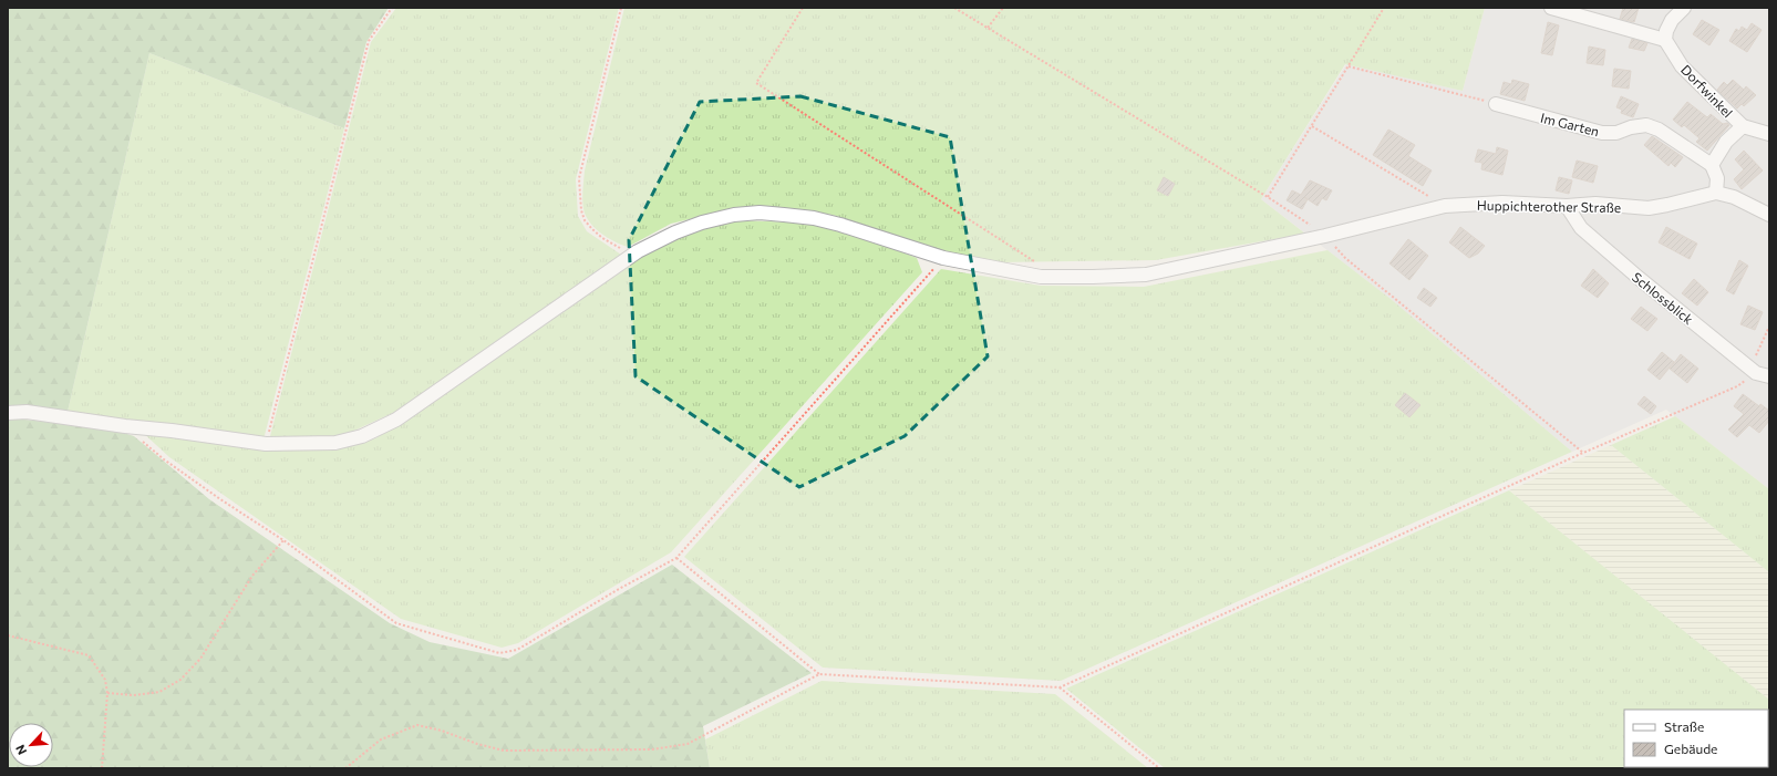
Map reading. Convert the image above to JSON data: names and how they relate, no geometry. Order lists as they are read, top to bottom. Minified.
{"streets":{"street":["Dorfwinkel","Im Garten","Huppichterother Straße","Schlossblick"]},"crossings":[["Huppichterother Straße","Schlossblick"]],"legend":["Straße","Gebäude"],"north":"bottom left"}
